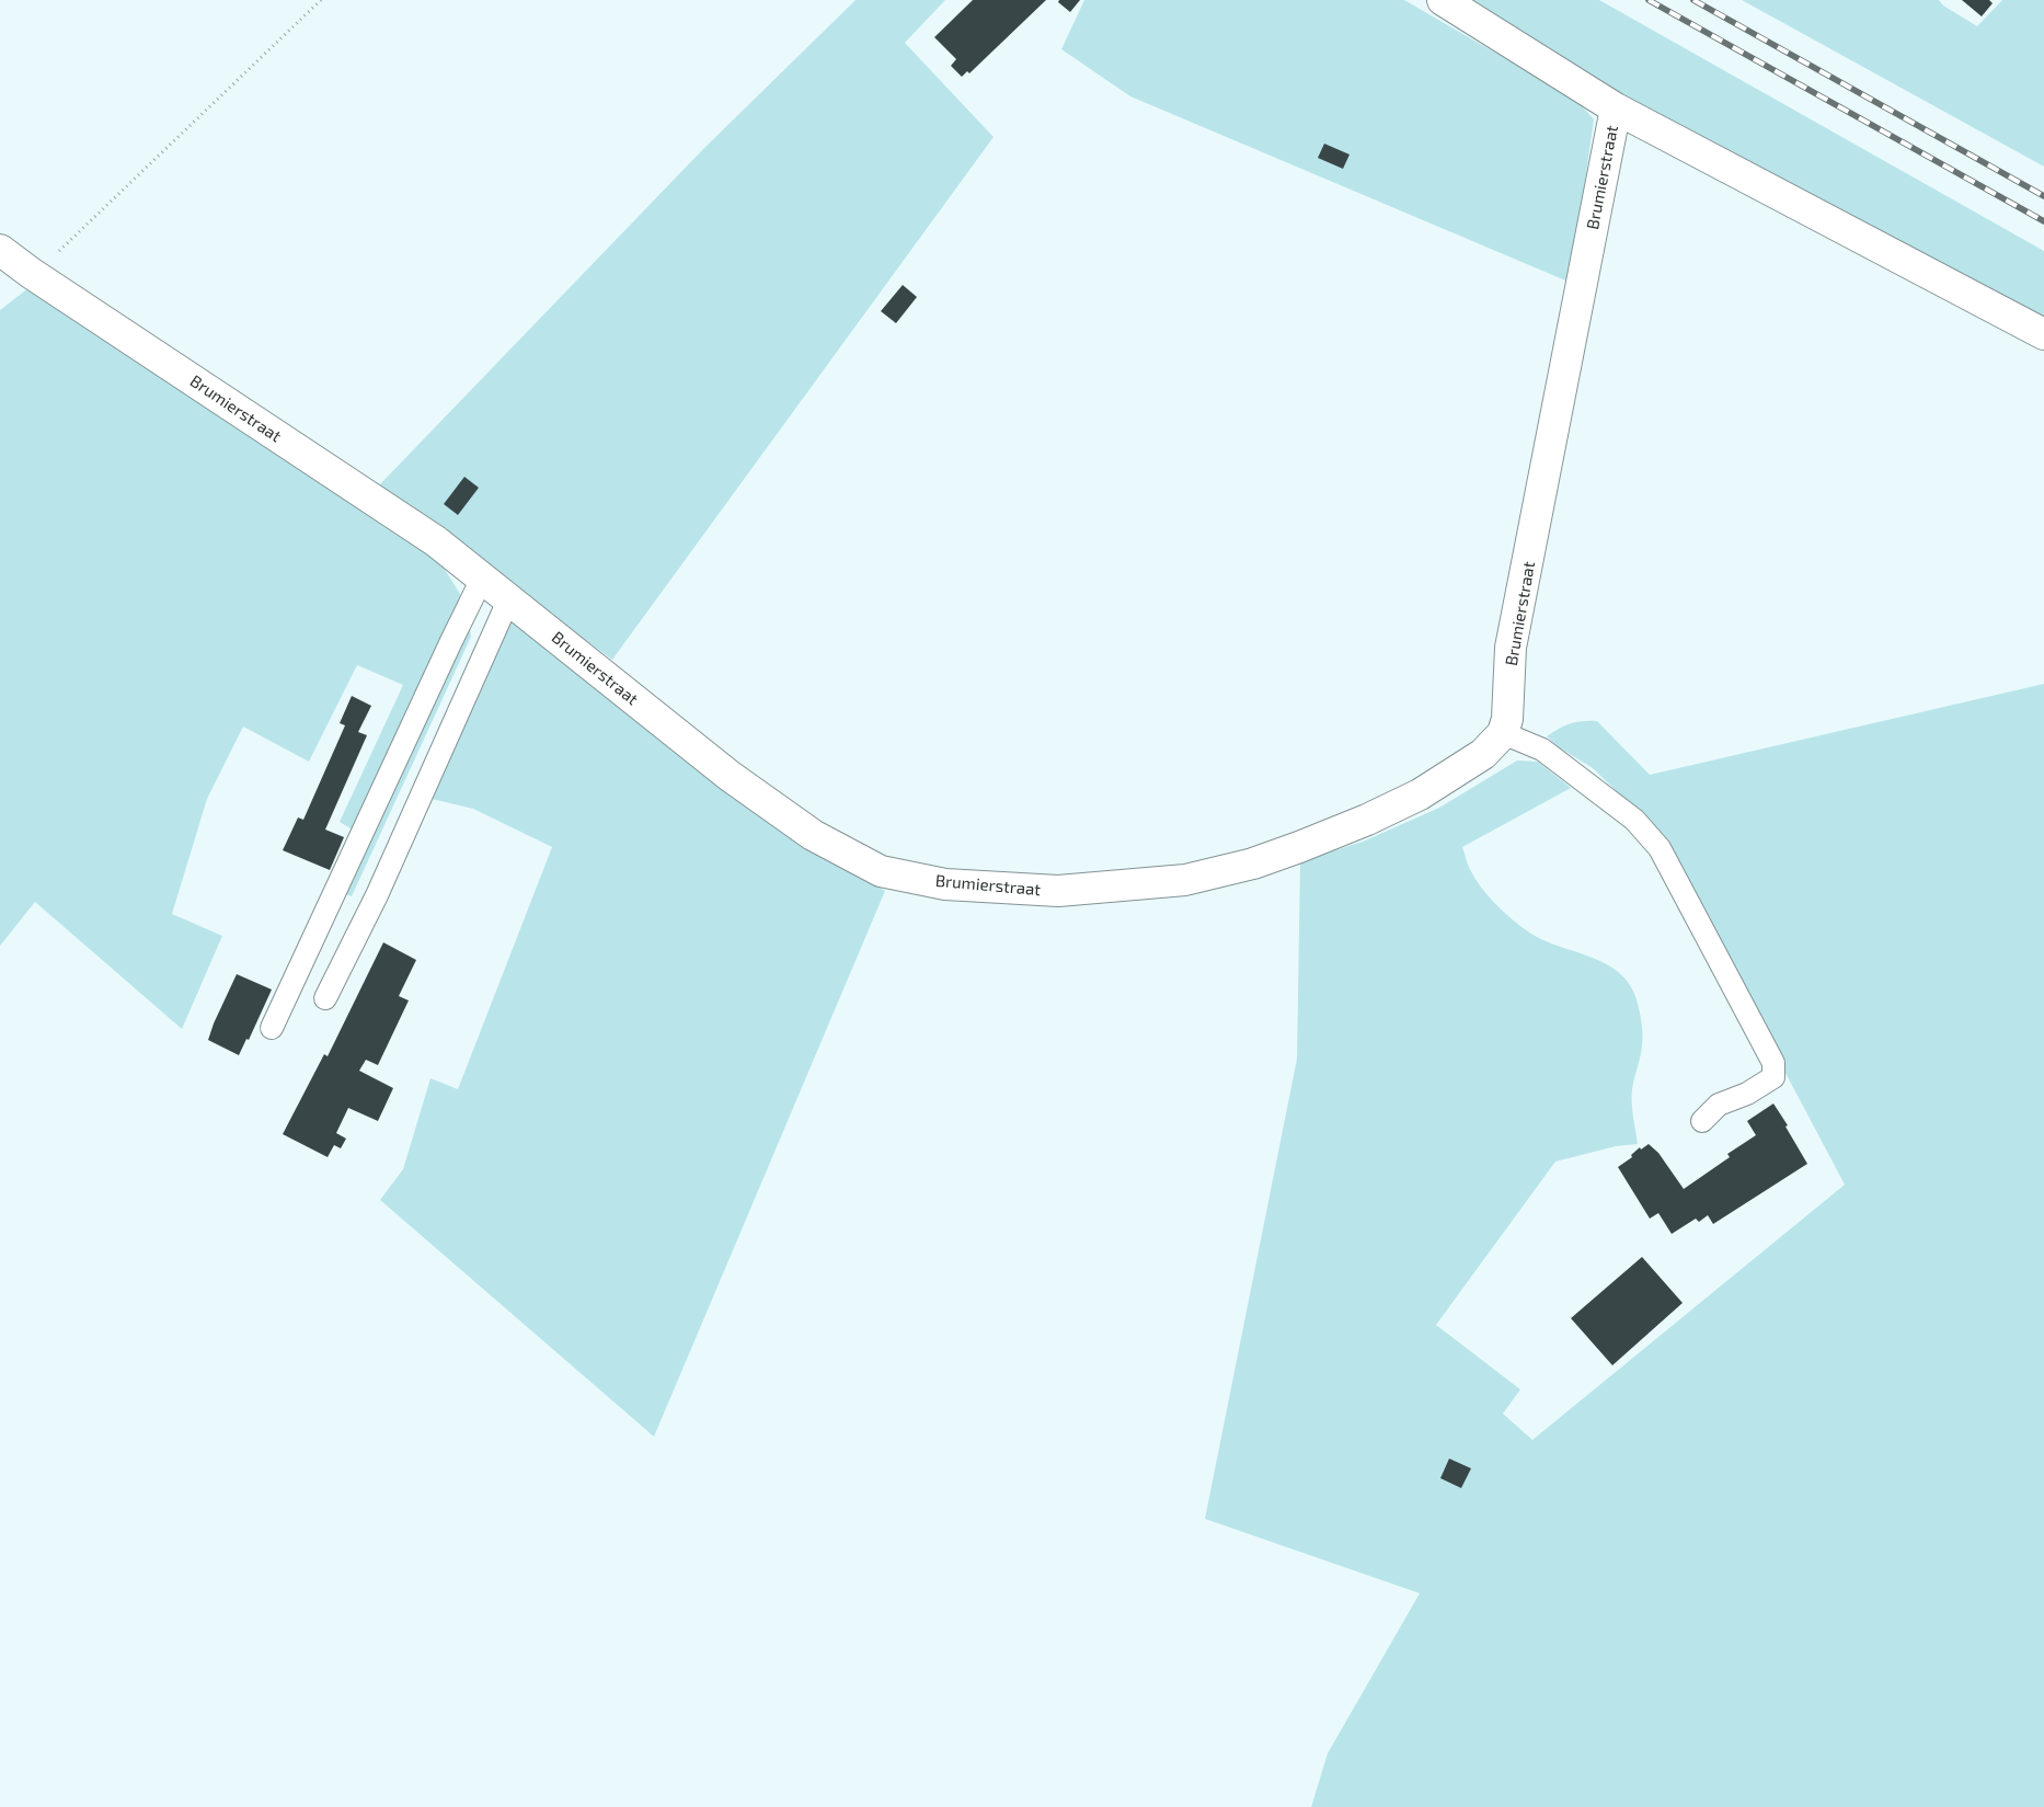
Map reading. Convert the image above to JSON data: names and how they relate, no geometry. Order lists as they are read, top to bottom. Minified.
{"streets":{"street":["Brumierstraat"]}}
